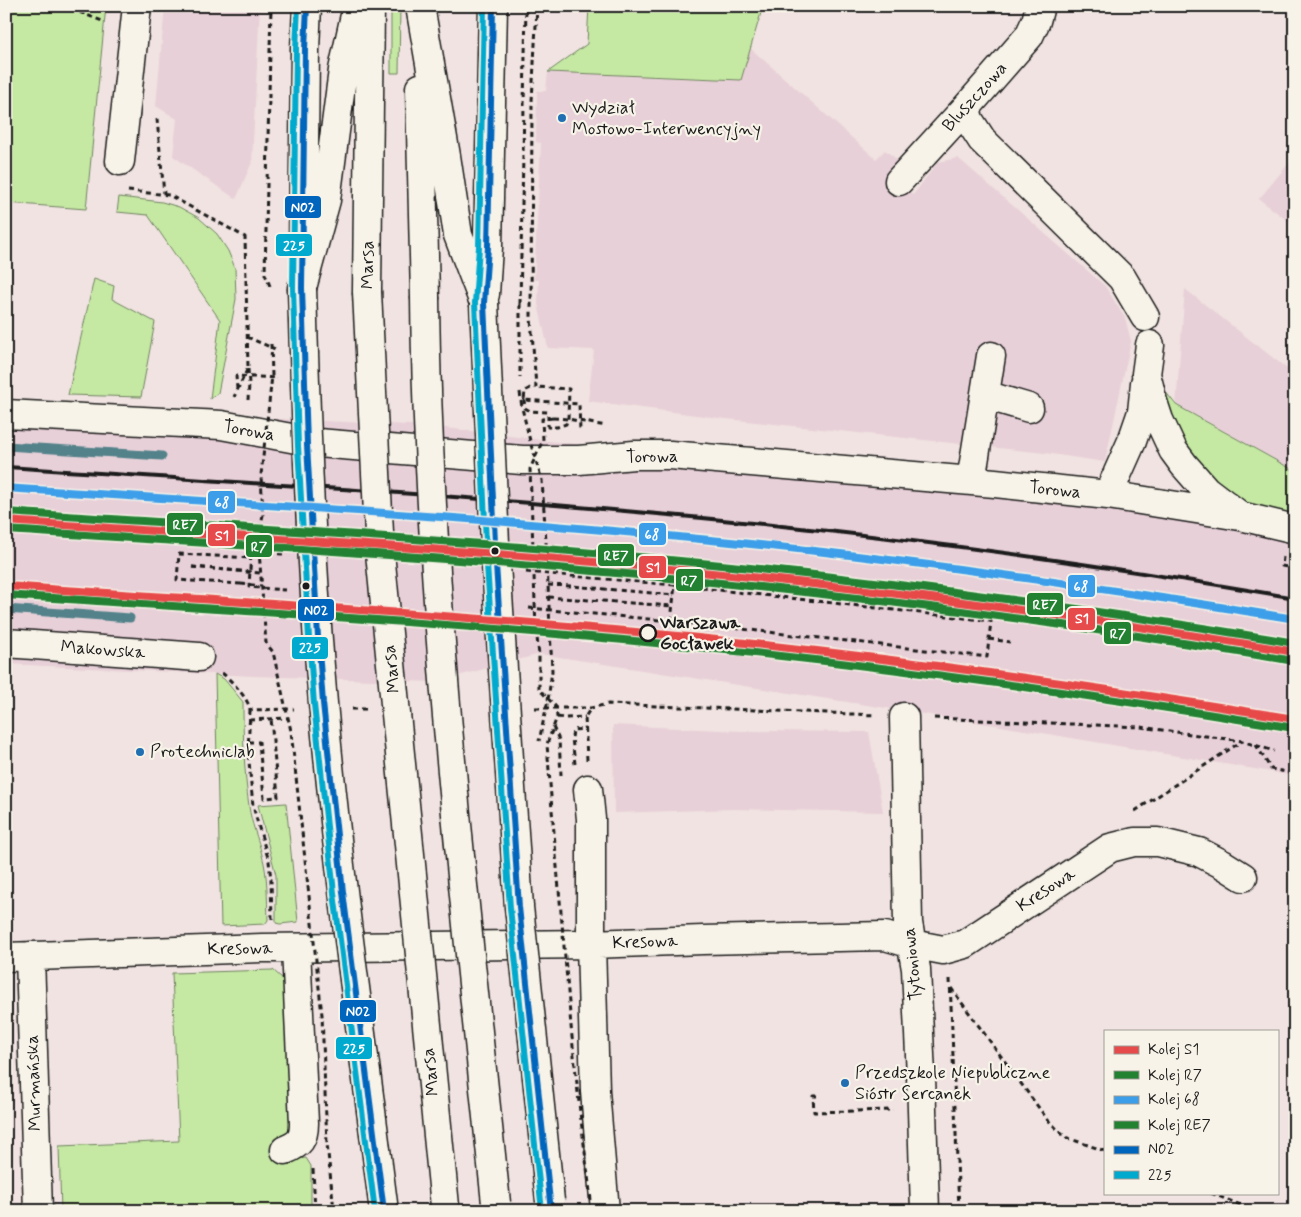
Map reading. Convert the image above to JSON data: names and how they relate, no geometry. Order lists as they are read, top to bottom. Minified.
{"streets":{"main road":["Bluszczowa","Marsa","Torowa","Makowska","Kresowa","Tytoniowa","Murmańska"]},"crossings":[["Kresowa","Tytoniowa"],["Kresowa","Murmańska"]],"places":["Wydział Mostowo-Interwencyjny","Warszawa Gocławek","Protechniclab","Przedszkole Niepubliczne Sióstr Sercanek"],"lines":["transit line N02","transit line 225","rail line 68","rail line RE7","rail line S1","rail line R7"],"legend":["Kolej S1","Kolej R7","Kolej 68","Kolej RE7","N02","225"]}
